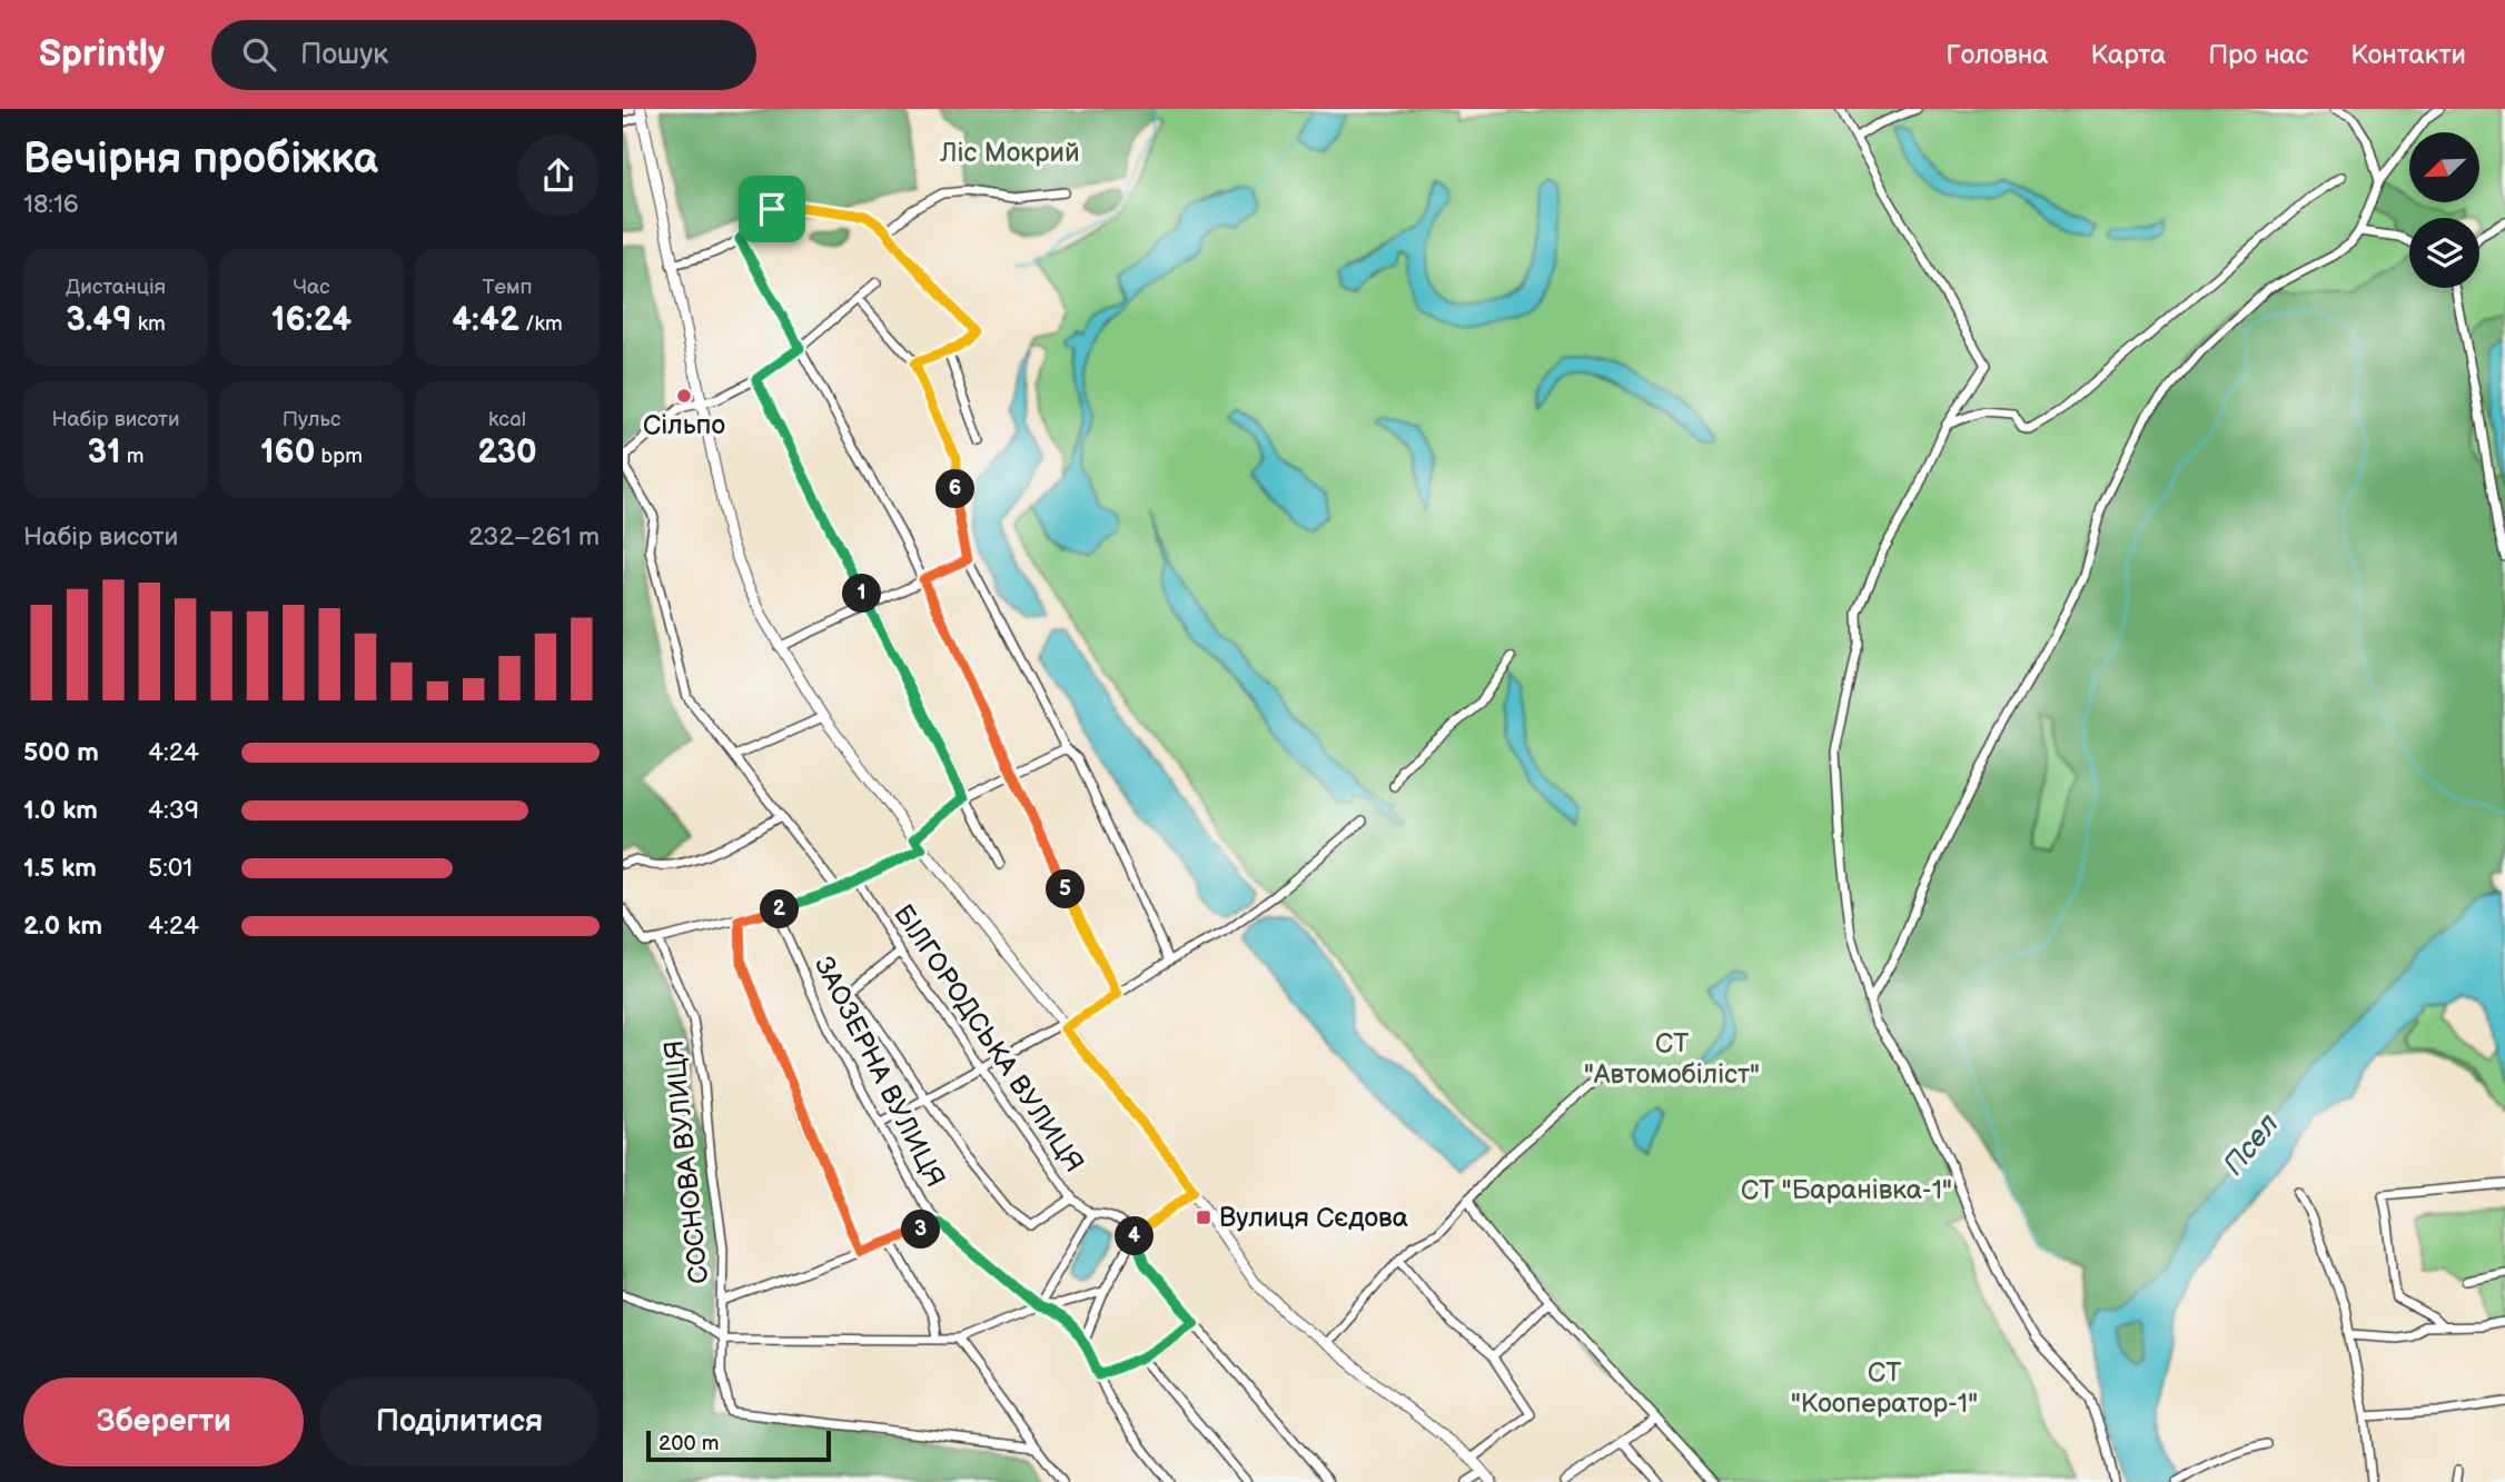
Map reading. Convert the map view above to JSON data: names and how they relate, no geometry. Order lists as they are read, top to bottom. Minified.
{"streets":{"street":["БІЛГОРОДСЬКА ВУЛИЦЯ","ЗАОЗЕРНА ВУЛИЦЯ","СОСНОВА ВУЛИЦЯ"]},"water":["Псел"],"parks":["Ліс Мокрий","СТ \"Автомобіліст\"","СТ \"Баранівка-1\"","СТ \"Кооператор-1\""],"places":{"other":["Сільпо"],"transit":["Вулиця Сєдова"]},"scale_bar":"200 m","north":"bottom left","page":{"header":"Sprintly","search":"Пошук","nav":["Головна","Карта","Про нас","Контакти"],"heading":["Вечірня пробіжка","18:16"],"stats":[["Дистанція","3.49 km"],["Час","16:24"],["Темп","4:42 /km"],["Набір висоти","31 m"],["Пульс","160 bpm"],["kcal","230"]],"pins":["6","1","5","2","3","4"],"chart":["Набір висоти","232–261 m"],"list":[{"name":"500 m","note":"4:24"},{"name":"1.0 km","note":"4:39"},{"name":"1.5 km","note":"5:01"},{"name":"2.0 km","note":"4:24"}],"buttons":["Зберегти","Поділитися"],"scale":"200 m"}}
